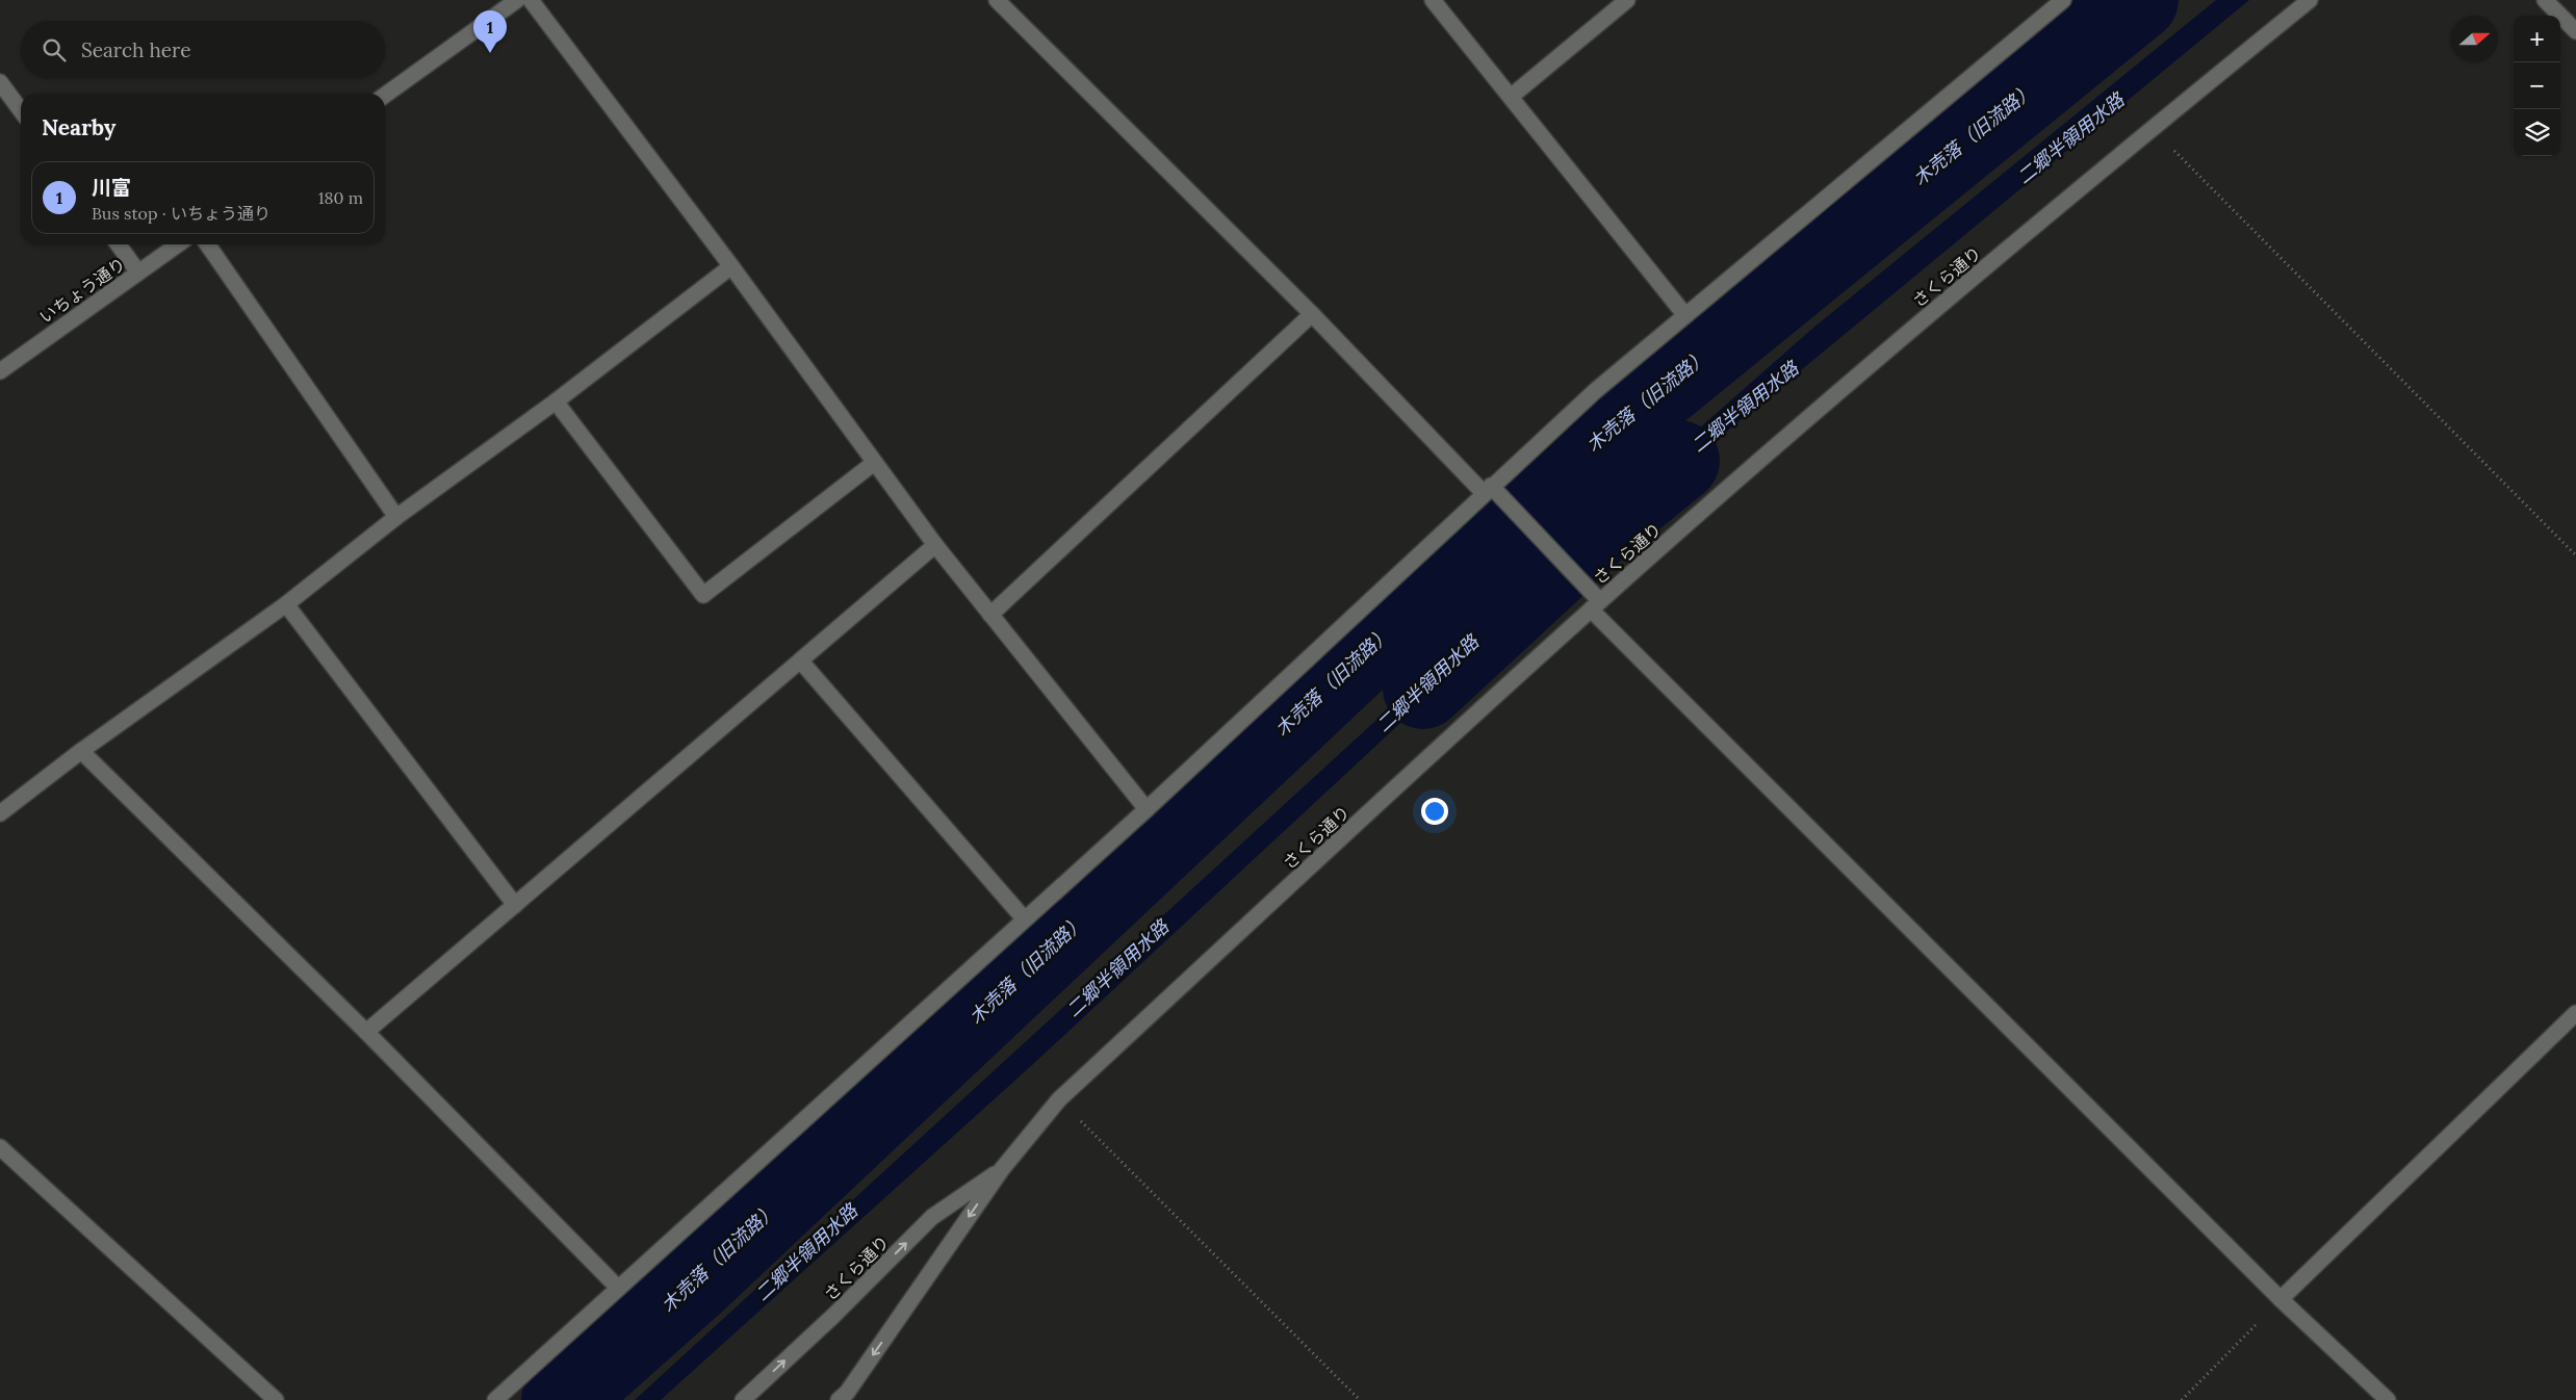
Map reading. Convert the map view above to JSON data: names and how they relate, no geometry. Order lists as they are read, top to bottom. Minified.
{"streets":{"street":["さくら通り","いちょう通り"]},"water":["木売落（旧流路）","二郷半領用水路"],"north":"right","page":{"pins":"1","map_buttons":["+","−"],"search":"Search here","heading":"Nearby","list":[{"mark":"1","name":"川富","note":"Bus stop · いちょう通り","value":"180 m"}]}}
